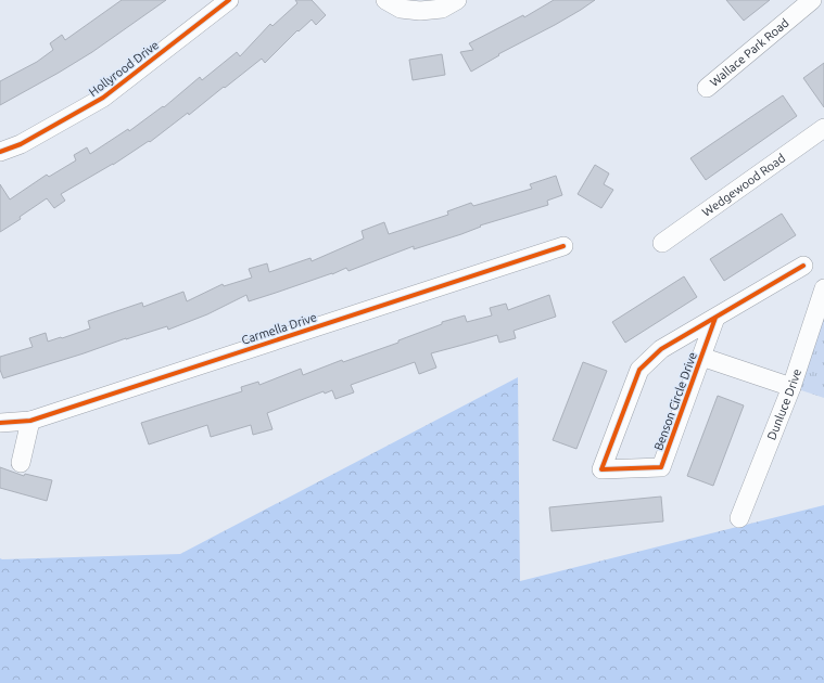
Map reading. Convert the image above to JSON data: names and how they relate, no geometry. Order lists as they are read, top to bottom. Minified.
{"streets":{"street":["Wallace Park Road","Hollyrood Drive","Wedgewood Road","Carmella Drive","Benson Circle Drive","Dunluce Drive"]},"crossings":[["Benson Circle Drive","Dunluce Drive"]]}
